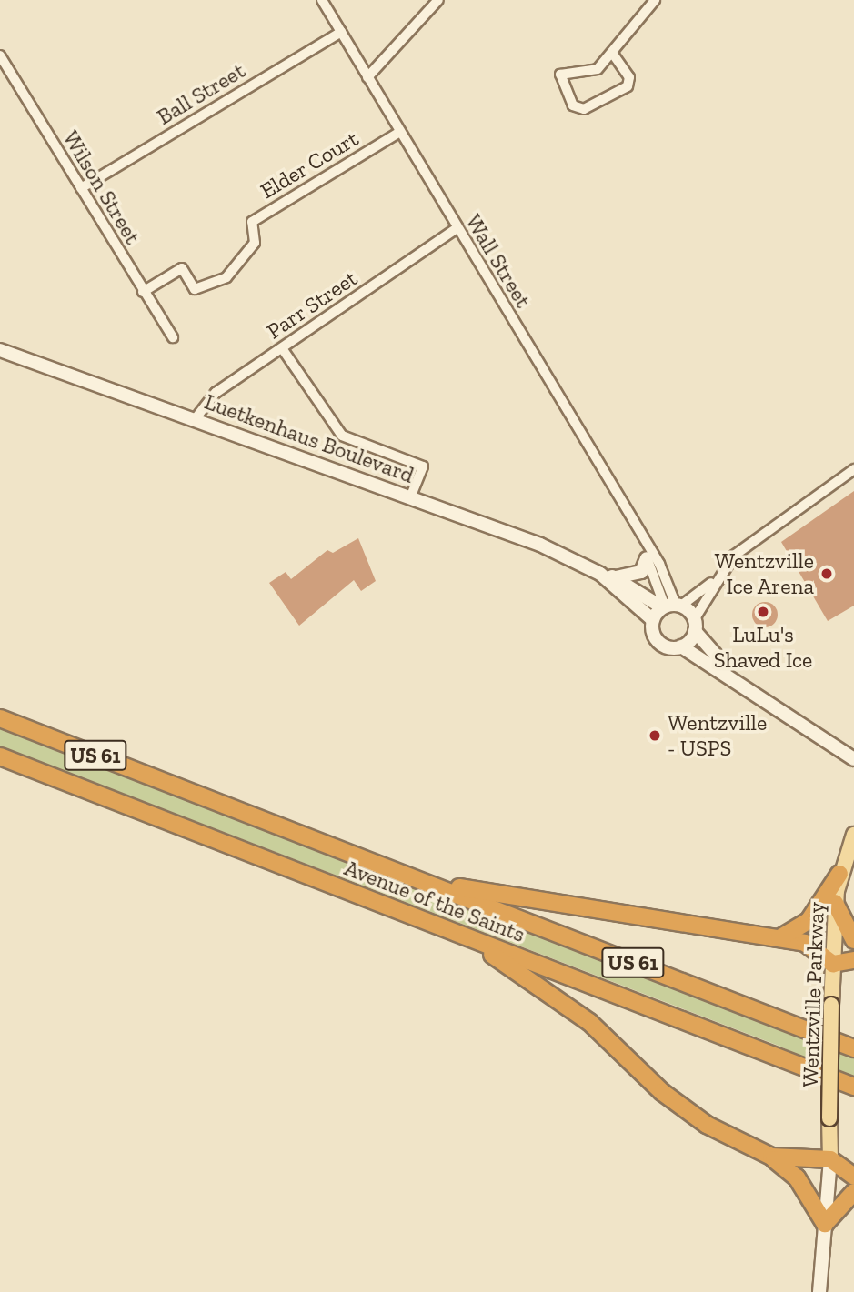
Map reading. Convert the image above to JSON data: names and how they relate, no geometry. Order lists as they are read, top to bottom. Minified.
{"streets":{"highway":["US 61","Avenue of the Saints"],"main road":["Luetkenhaus Boulevard","Wentzville Parkway"],"street":["Ball Street","Elder Court","Wilson Street","Wall Street","Parr Street"]},"crossings":[["Ball Street","Wilson Street"],["Ball Street","Wall Street"],["Elder Court","Wilson Street"],["Elder Court","Wall Street"],["Wall Street","Parr Street"],["Wall Street","Luetkenhaus Boulevard"],["Parr Street","Luetkenhaus Boulevard"]],"places":["Wentzville Ice Arena","LuLu's Shaved Ice","Wentzville - USPS"]}
